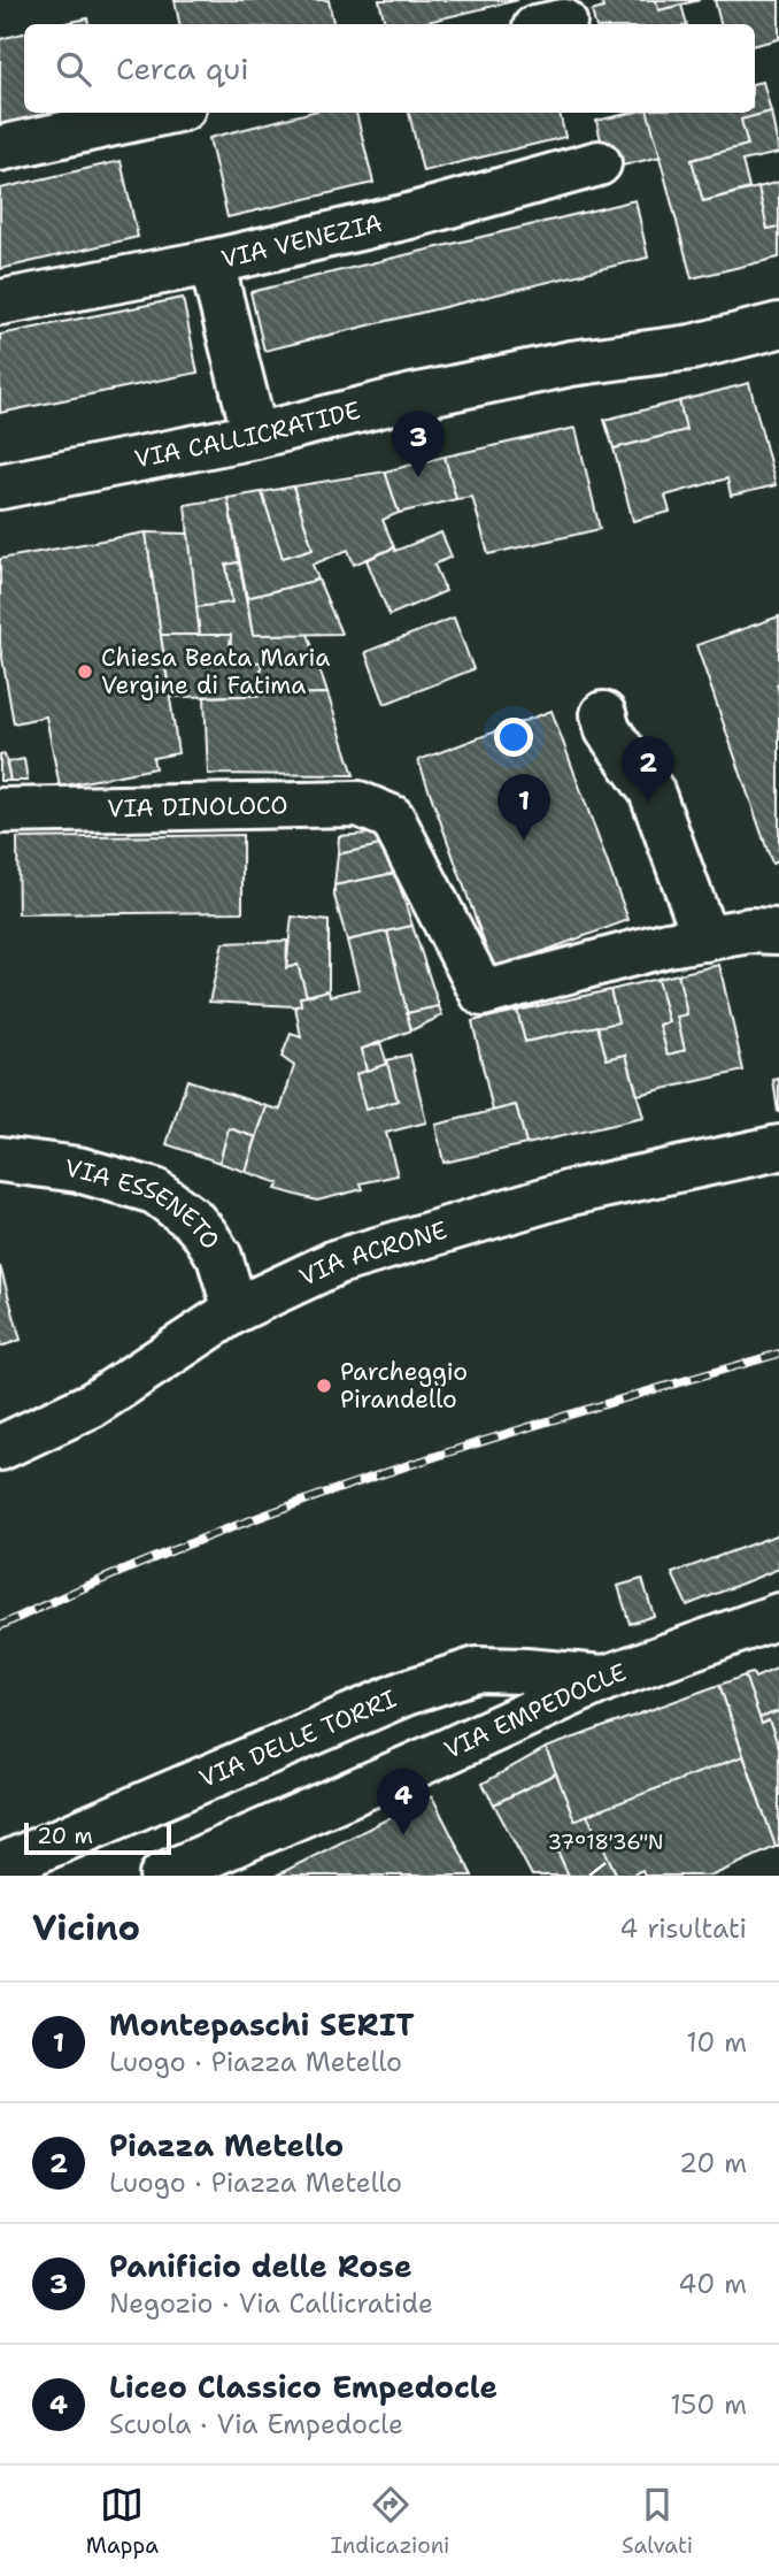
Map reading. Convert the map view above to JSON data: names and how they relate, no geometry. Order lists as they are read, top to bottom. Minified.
{"streets":{"street":["VIA VENEZIA","VIA CALLICRATIDE","VIA DINOLOCO","VIA ESSENETO","VIA ACRONE","VIA EMPEDOCLE","VIA DELLE TORRI"]},"crossings":[["VIA ESSENETO","VIA ACRONE"],["VIA EMPEDOCLE","VIA DELLE TORRI"]],"places":["Chiesa Beata Maria Vergine di Fatima","Parcheggio Pirandello"],"scale_bar":"20 m","page":{"search":"Cerca qui","pins":["3","2","1","4"],"scale":"20 m","heading":["Vicino","4 risultati"],"list":[{"mark":"1","name":"Montepaschi SERIT","note":"Luogo · Piazza Metello","value":"10 m"},{"mark":"2","name":"Piazza Metello","note":"Luogo · Piazza Metello","value":"20 m"},{"mark":"3","name":"Panificio delle Rose","note":"Negozio · Via Callicratide","value":"40 m"},{"mark":"4","name":"Liceo Classico Empedocle","note":"Scuola · Via Empedocle","value":"150 m"}],"nav":["Mappa","Indicazioni","Salvati"]},"coordinates":["37°18'36\"N"]}
